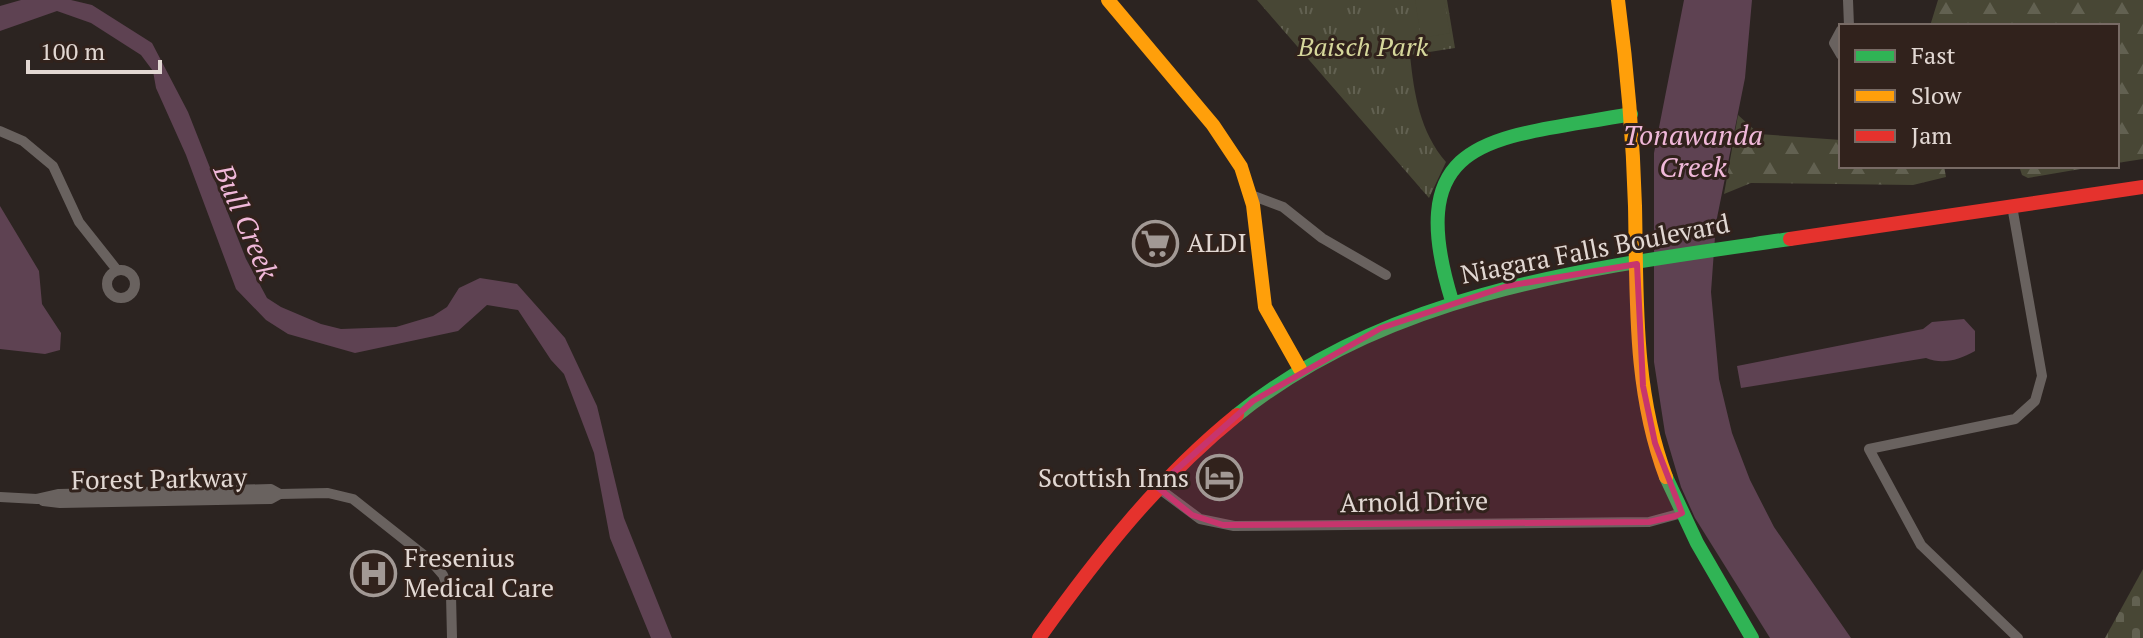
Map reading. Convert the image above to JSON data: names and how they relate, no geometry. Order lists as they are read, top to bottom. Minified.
{"streets":{"street":["Niagara Falls Boulevard","Forest Parkway","Arnold Drive"]},"crossings":[["Niagara Falls Boulevard","Arnold Drive"]],"water":["Tonawanda Creek","Bull Creek"],"parks":["Baisch Park"],"places":{"supermarket":["ALDI"],"hotel":["Scottish Inns"],"hospital":["Fresenius Medical Care"]},"legend":["Fast","Slow","Jam"],"scale_bar":"100 m"}
